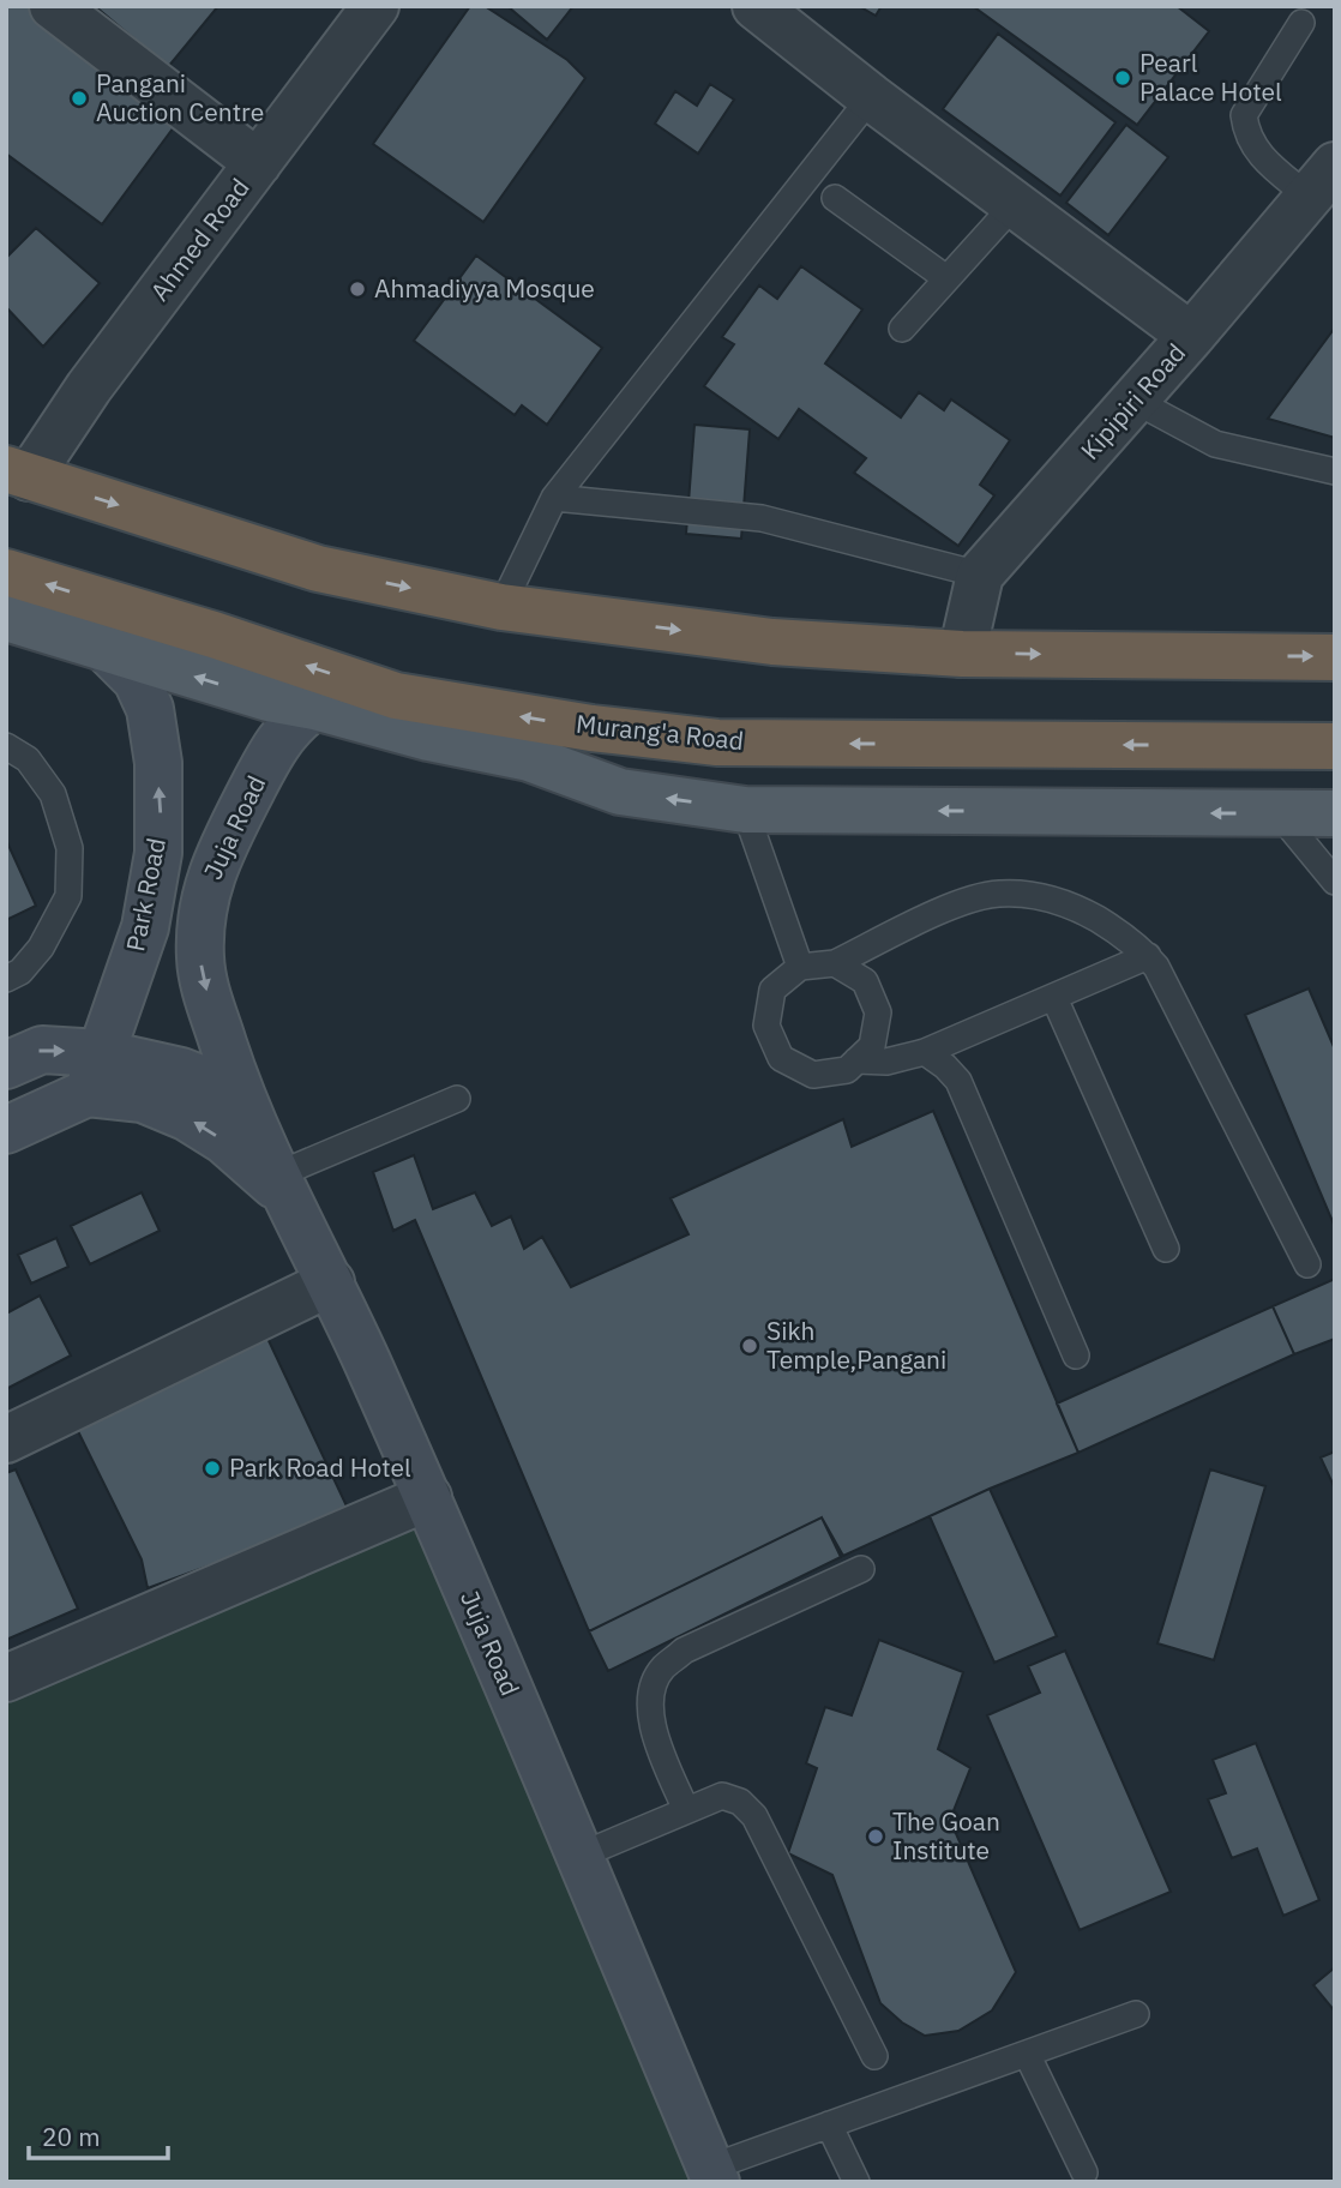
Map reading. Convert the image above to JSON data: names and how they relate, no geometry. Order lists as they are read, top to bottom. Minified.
{"streets":{"highway":["Murang'a Road"],"main road":["Juja Road","Park Road"],"street":["Ahmed Road","Kipipiri Road"]},"crossings":[["Murang'a Road","Juja Road"],["Murang'a Road","Park Road"],["Juja Road","Park Road"]],"one_way":["Park Road"],"places":["Pearl Palace Hotel","Pangani Auction Centre","Ahmadiyya Mosque","Sikh Temple,Pangani","Park Road Hotel","The Goan Institute"],"scale_bar":"20 m"}
